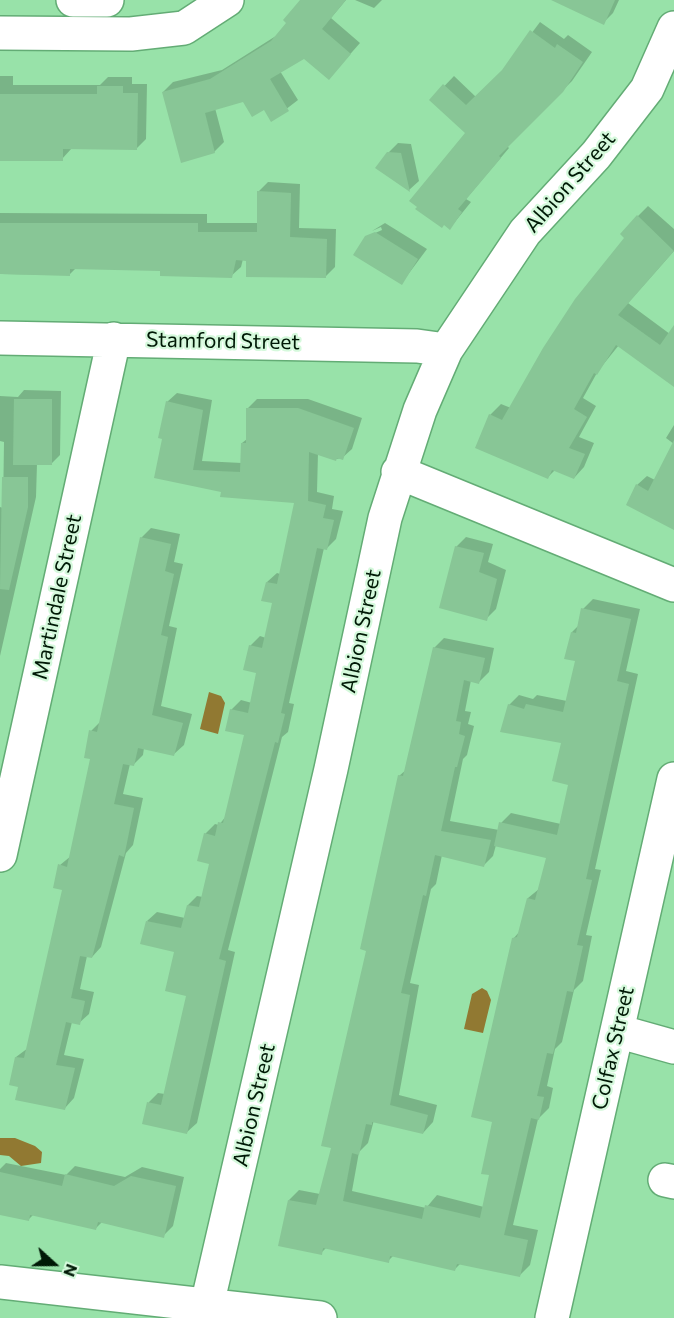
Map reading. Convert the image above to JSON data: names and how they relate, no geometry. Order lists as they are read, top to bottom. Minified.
{"streets":{"street":["Albion Street","Stamford Street","Martindale Street","Colfax Street"]},"crossings":[["Albion Street","Stamford Street"],["Stamford Street","Martindale Street"]],"north":"right"}
